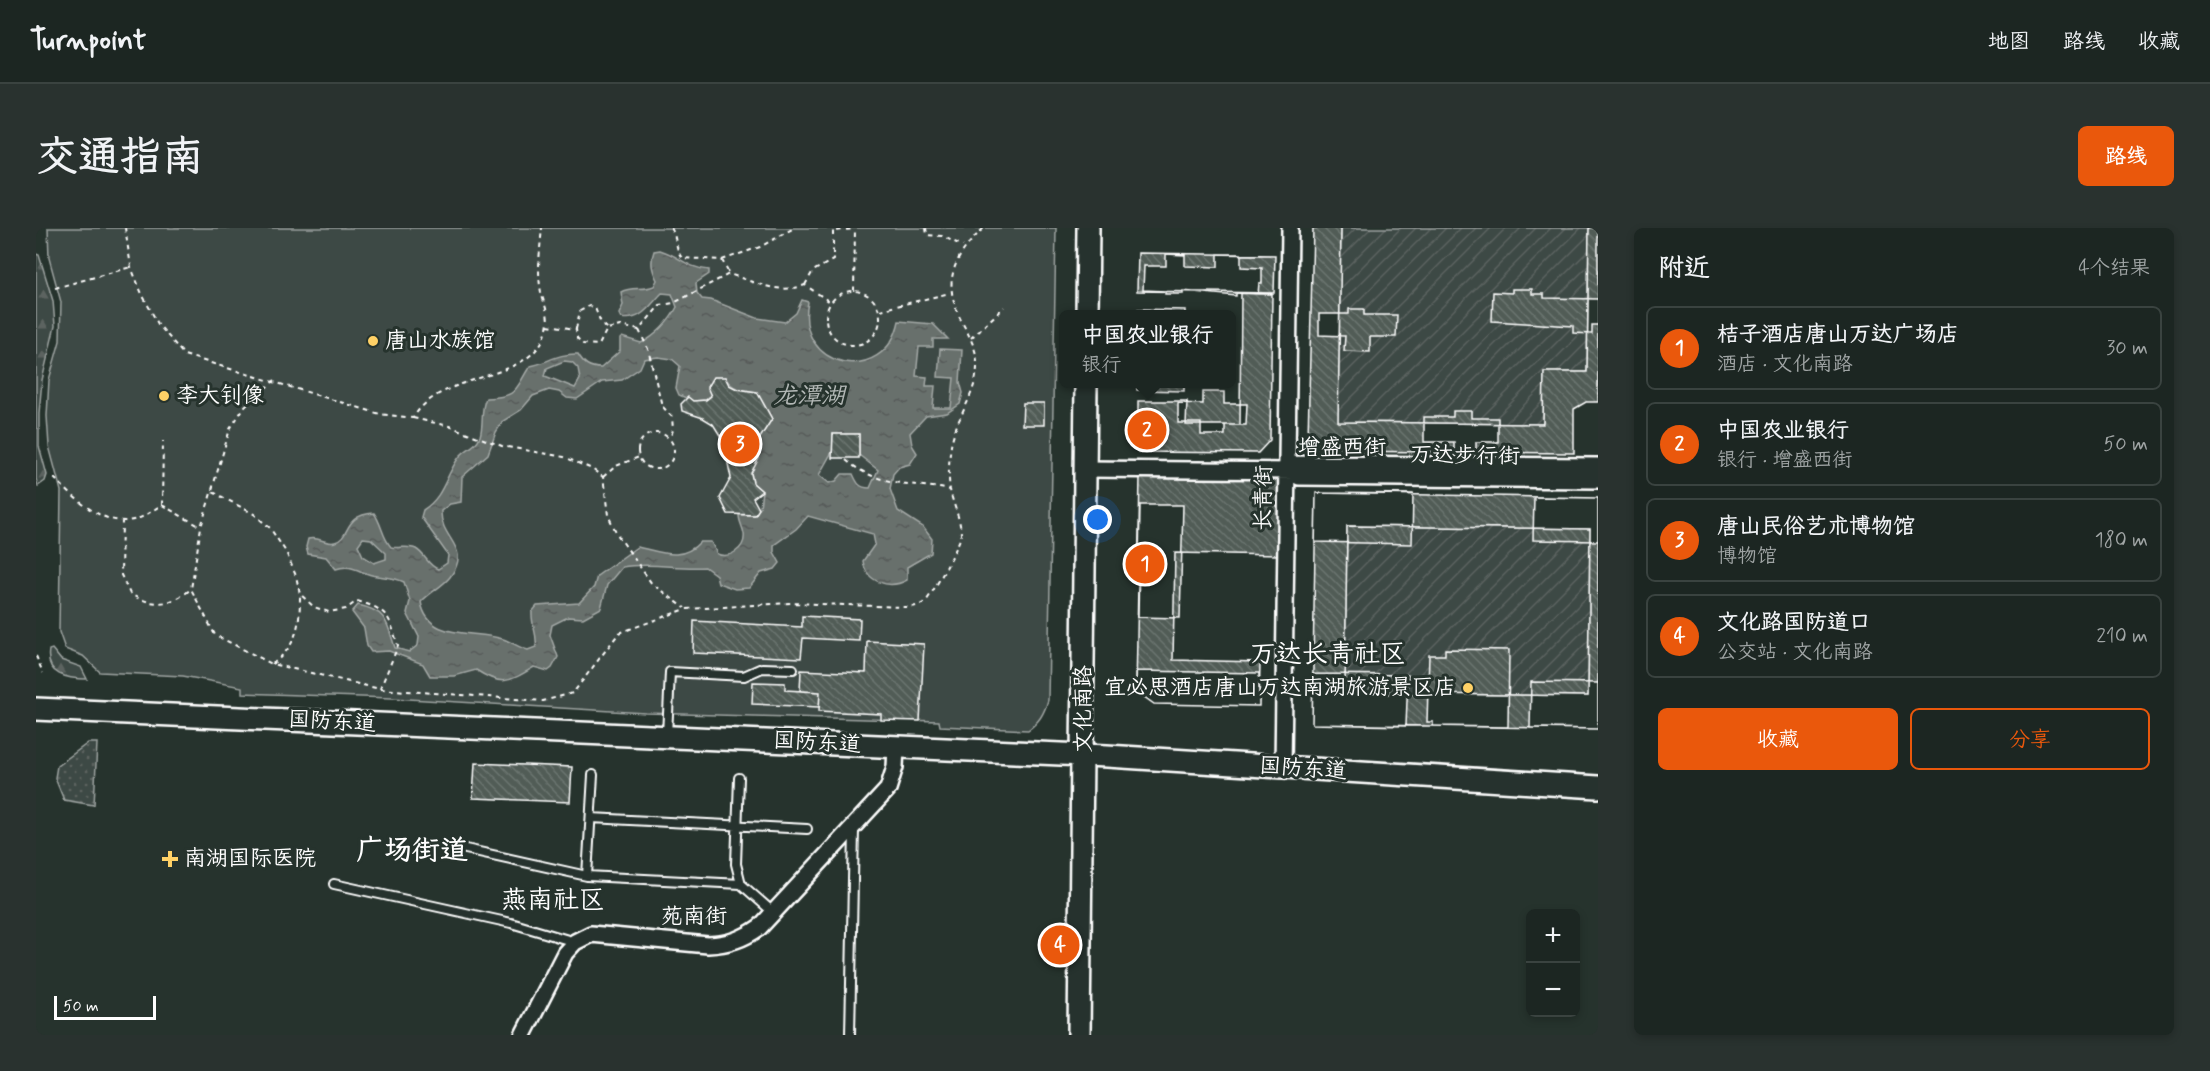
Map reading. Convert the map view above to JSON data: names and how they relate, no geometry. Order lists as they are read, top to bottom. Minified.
{"streets":{"street":["增盛西街","万达步行街","长青街","文化南路","国防东道","苑南街"]},"crossings":[["增盛西街","万达步行街"],["增盛西街","长青街"],["增盛西街","文化南路"],["万达步行街","长青街"],["长青街","国防东道"],["文化南路","国防东道"],["国防东道","苑南街"]],"districts":["万达长青社区","广场街道","燕南社区"],"water":["龙潭湖"],"places":{"other":["唐山水族馆","李大钊像","宜必思酒店唐山万达南湖旅游景区店"],"health":["南湖国际医院"]},"scale_bar":"50 m","page":{"header":"Turnpoint","nav":["地图","路线","收藏"],"buttons":["路线",["收藏","分享"]],"title":"交通指南","heading":["附近","4个结果"],"list":[{"mark":"1","name":"桔子酒店唐山万达广场店","note":"酒店 · 文化南路","value":"30 m"},{"mark":"2","name":"中国农业银行","note":"银行 · 增盛西街","value":"50 m"},{"mark":"3","name":"唐山民俗艺术博物馆","note":"博物馆","value":"180 m"},{"mark":"4","name":"文化路国防道口","note":"公交站 · 文化南路","value":"210 m"}],"popup":["中国农业银行","银行"],"pins":["2","3","1","4"],"map_buttons":["+","−"],"scale":"50 m"}}
